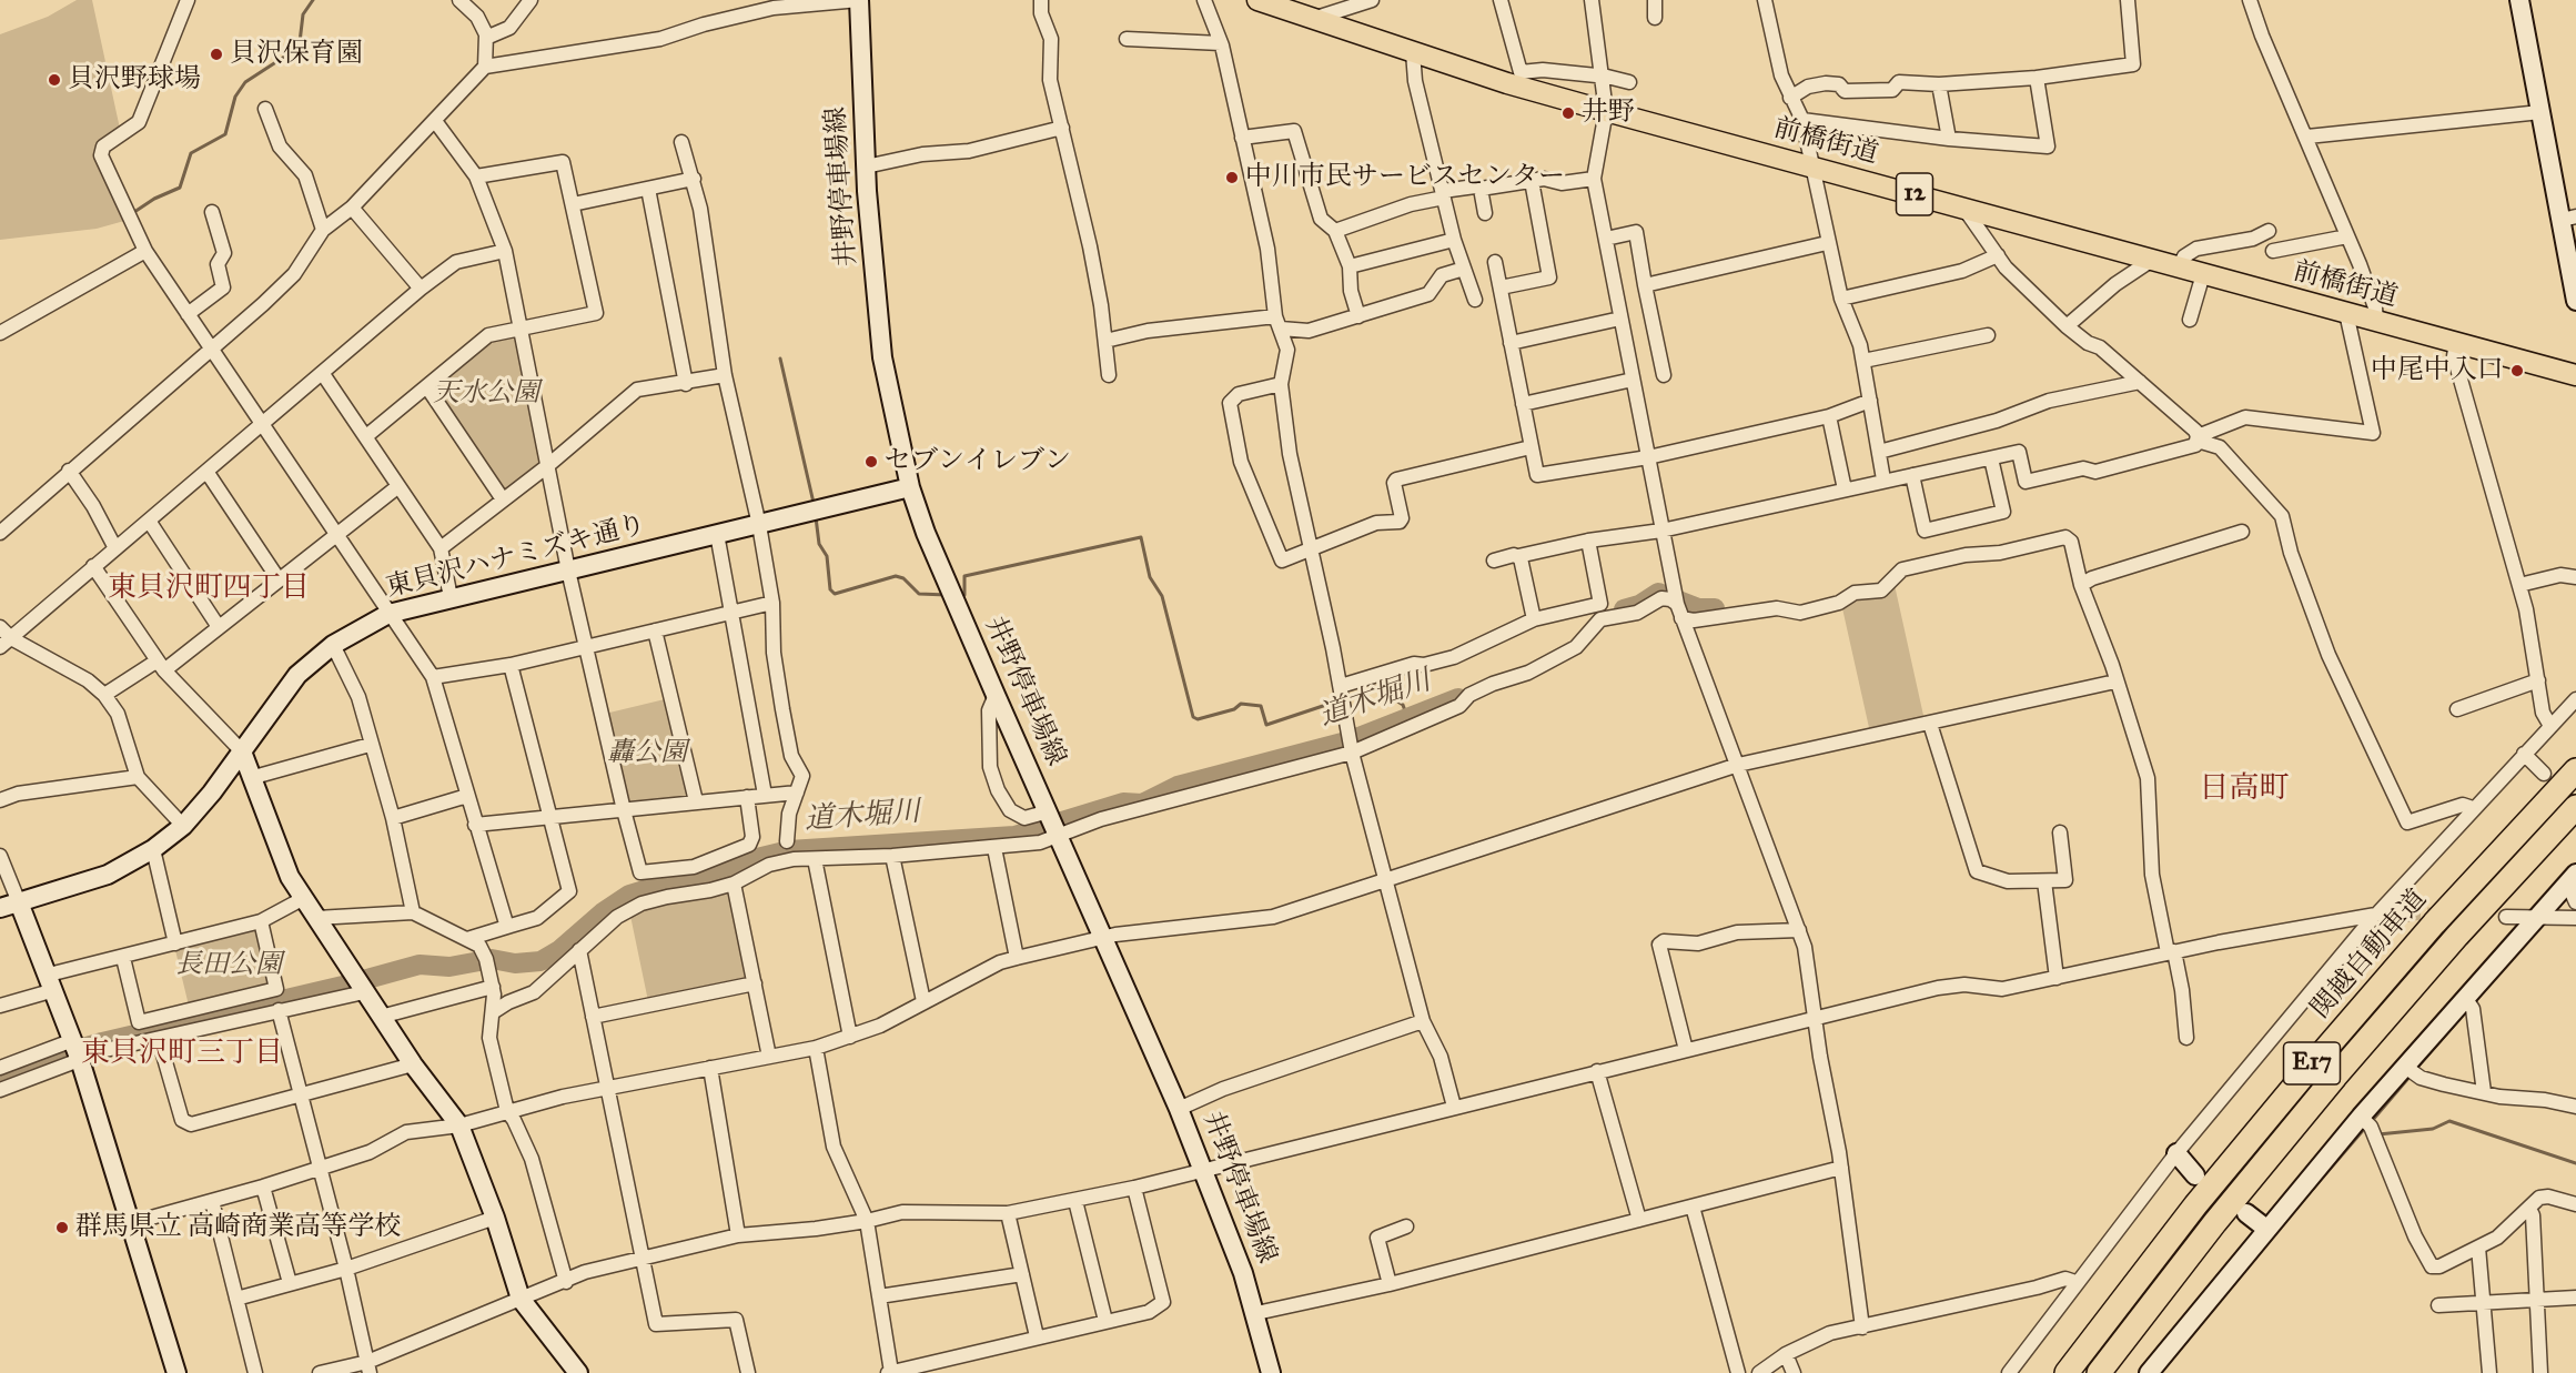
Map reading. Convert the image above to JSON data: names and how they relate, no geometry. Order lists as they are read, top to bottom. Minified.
{"streets":{"highway":["関越自動車道","E17"],"main road":["前橋街道","12"],"street":["井野停車場線","東貝沢ハナミズキ通り"]},"crossings":[["井野停車場線","東貝沢ハナミズキ通り"]],"districts":["東貝沢町四丁目","日高町","東貝沢町三丁目"],"water":["道木堀川"],"parks":["天水公園","轟公園","長田公園"],"places":["貝沢保育園","貝沢野球場","井野","中川市民サービスセンター","中尾中入口","セブンイレブン","群馬県立 高崎商業高等学校"]}
